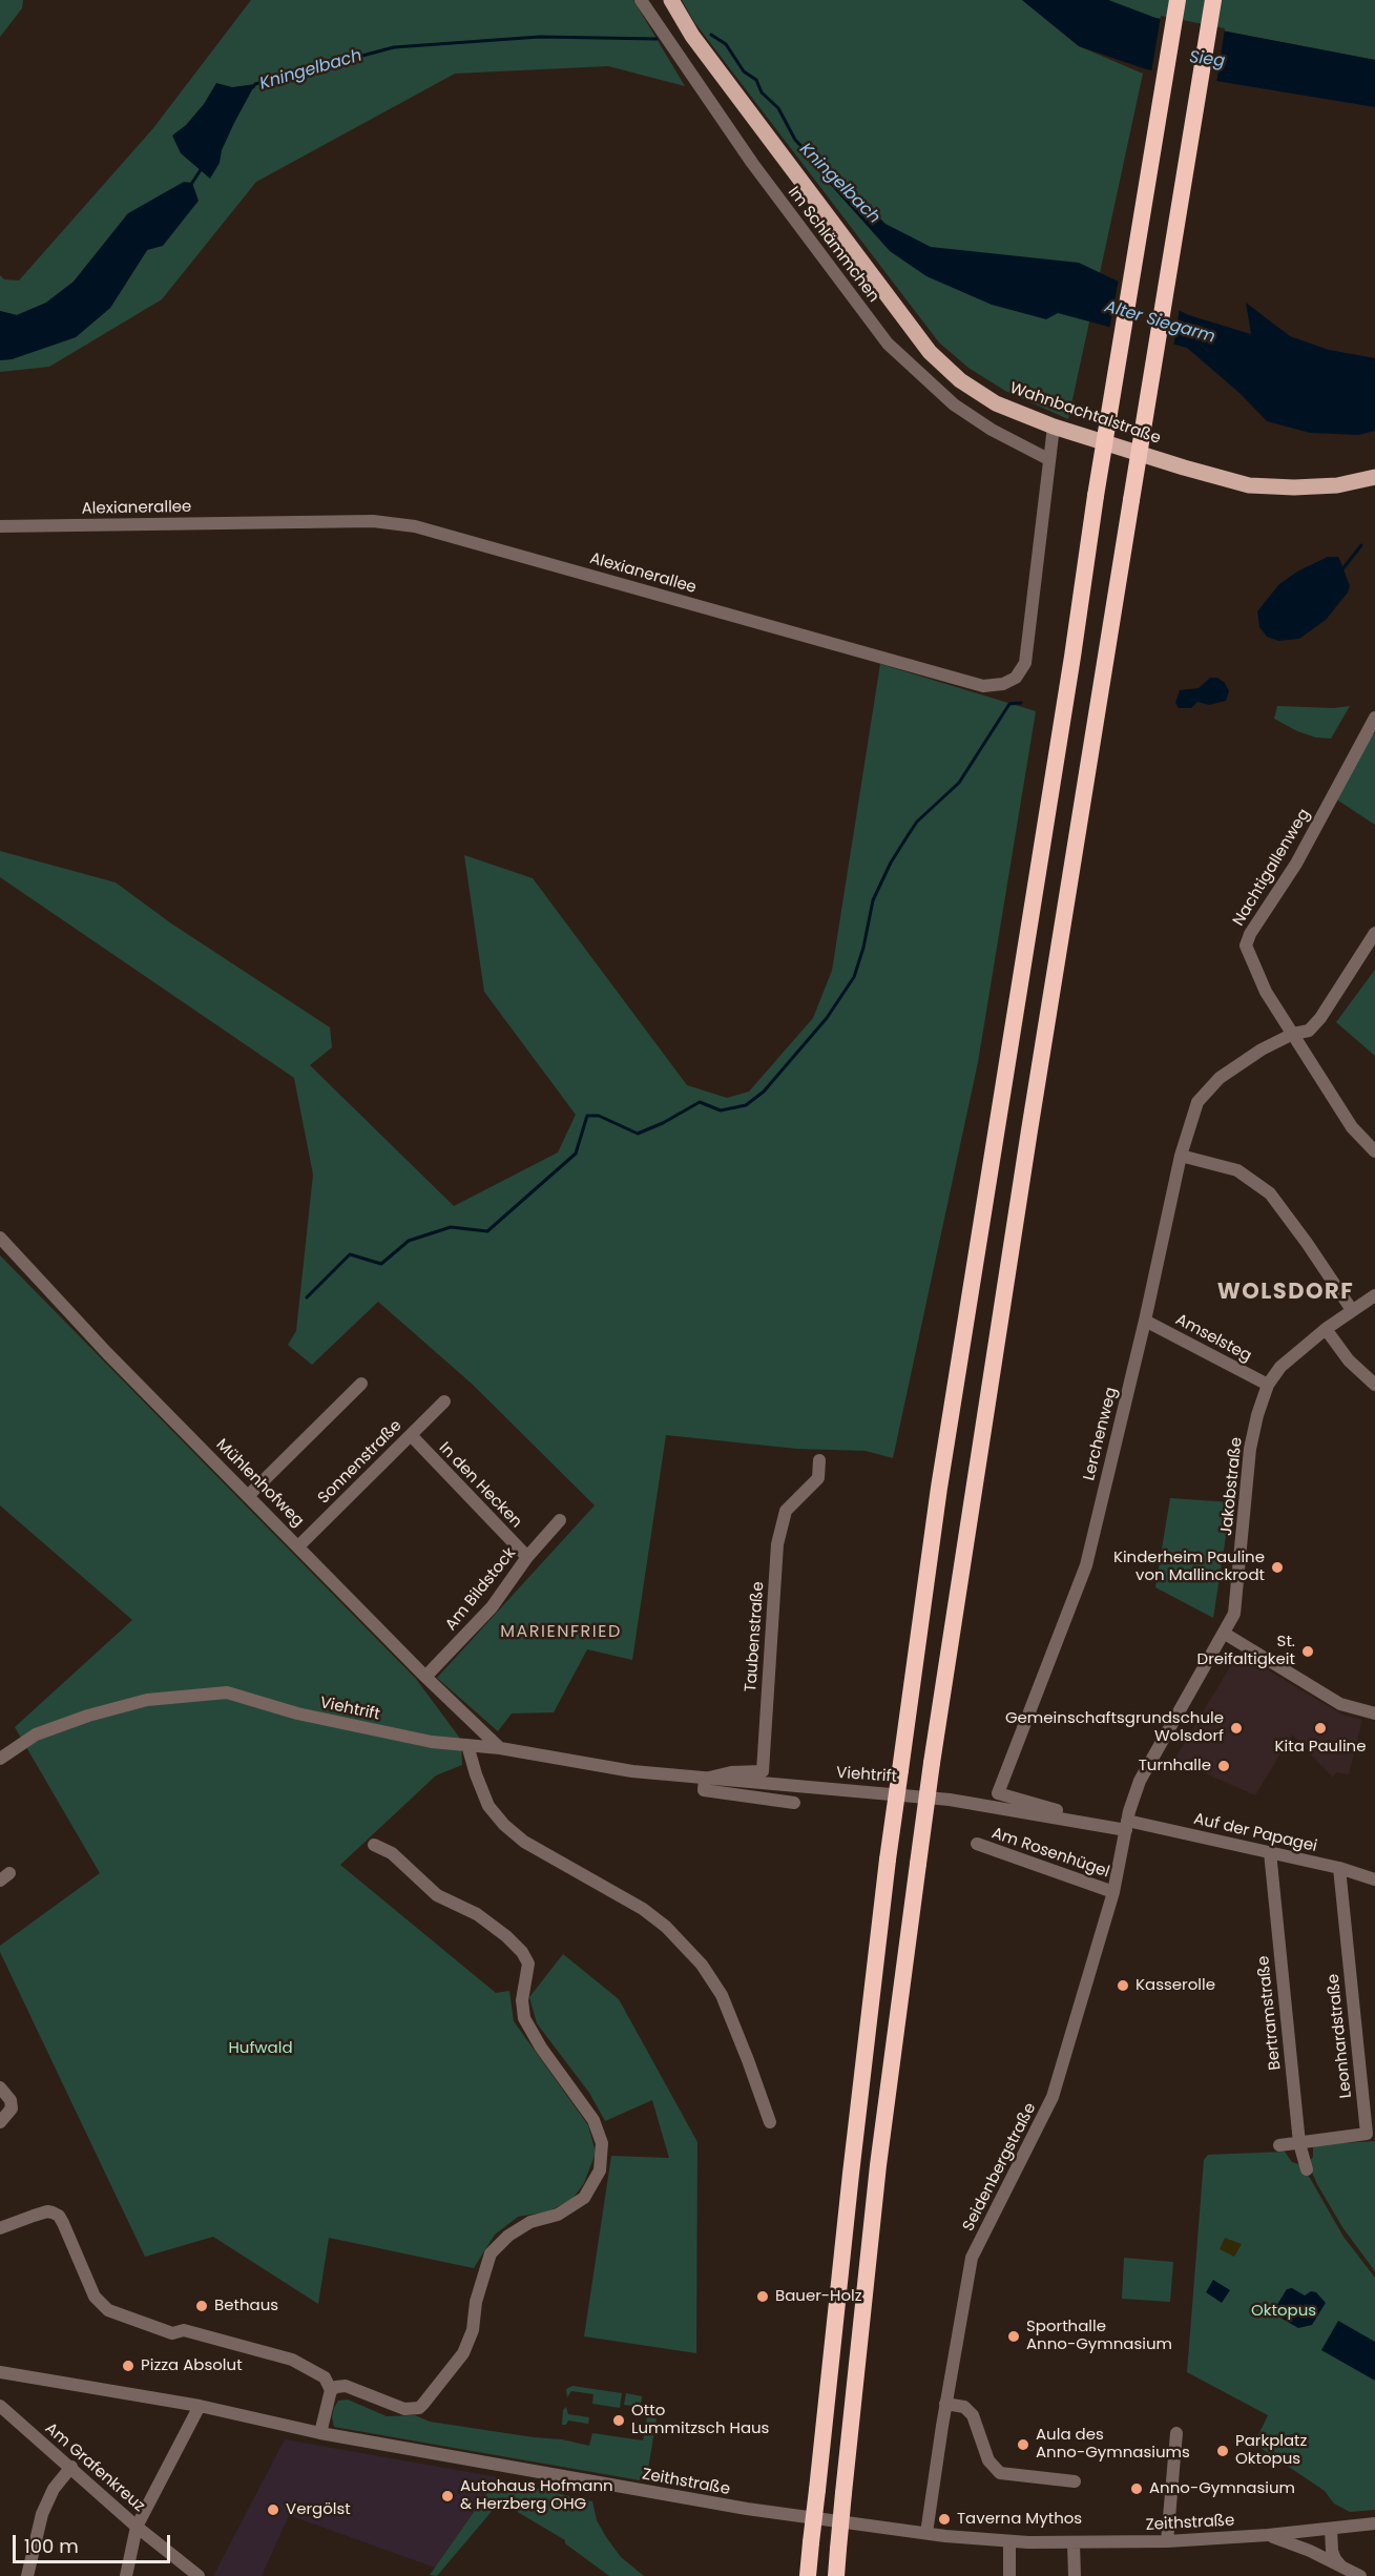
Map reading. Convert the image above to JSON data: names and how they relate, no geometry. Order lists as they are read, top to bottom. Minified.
{"streets":{"main road":["Wahnbachtalstraße"],"street":["Im Schlämmchen","Alexianerallee","Nachtigallenweg","Amselsteg","Lerchenweg","Sonnenstraße","Mühlenhofweg","In den Hecken","Jakobstraße","Am Bildstock","Taubenstraße","Viehtrift","Auf der Papagei","Am Rosenhügel","Bertramstraße","Leonhardstraße","Seidenbergstraße","Am Grafenkreuz","Zeithstraße"]},"crossings":[["Im Schlämmchen","Alexianerallee"],["Wahnbachtalstraße","Alexianerallee"],["Nachtigallenweg","Lerchenweg"],["Amselsteg","Lerchenweg"],["Amselsteg","Jakobstraße"],["Lerchenweg","Auf der Papagei"],["Sonnenstraße","Mühlenhofweg"],["Sonnenstraße","In den Hecken"],["Mühlenhofweg","Am Bildstock"],["Mühlenhofweg","Viehtrift"],["In den Hecken","Am Bildstock"],["Jakobstraße","Auf der Papagei"],["Jakobstraße","Seidenbergstraße"],["Taubenstraße","Viehtrift"],["Viehtrift","Auf der Papagei"],["Auf der Papagei","Bertramstraße"],["Auf der Papagei","Leonhardstraße"],["Auf der Papagei","Seidenbergstraße"],["Am Rosenhügel","Seidenbergstraße"],["Bertramstraße","Leonhardstraße"],["Seidenbergstraße","Zeithstraße"]],"districts":["WOLSDORF","MARIENFRIED"],"water":["Sieg","Kningelbach","Alter Siegarm"],"parks":["Hufwald","Oktopus"],"places":["Kinderheim Pauline von Mallinckrodt","St. Dreifaltigkeit","Gemeinschaftsgrundschule Wolsdorf","Kita Pauline","Turnhalle","Kasserolle","Bauer-Holz","Bethaus","Sporthalle Anno-Gymnasium","Pizza Absolut","Otto Lummitzsch Haus","Aula des Anno-Gymnasiums","Parkplatz Oktopus","Anno-Gymnasium","Autohaus Hofmann & Herzberg OHG","Vergölst","Taverna Mythos"],"scale_bar":"100 m"}
